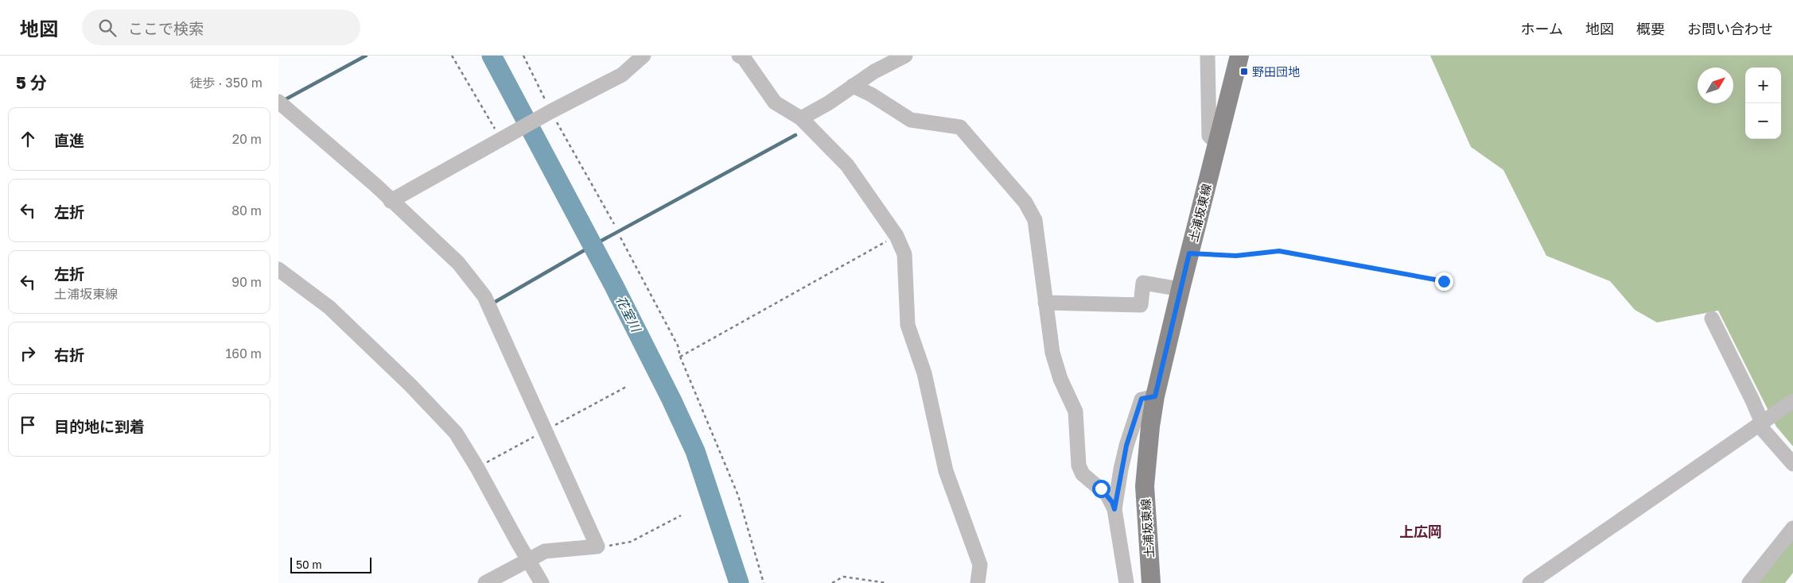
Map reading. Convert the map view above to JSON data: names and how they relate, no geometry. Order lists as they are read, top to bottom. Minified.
{"streets":{"main road":["土浦坂東線"]},"districts":["上広岡"],"water":["花室川"],"places":{"transit":["野田団地"]},"scale_bar":"50 m","north":"top right","page":{"header":"地図","search":"ここで検索","nav":["ホーム","地図","概要","お問い合わせ"],"heading":["5 分","徒歩 · 350 m"],"map_buttons":["+","−"],"list":[["直進","20 m"],["左折","80 m"],["左折","土浦坂東線","90 m"],["右折","160 m"],"目的地に到着"],"scale":"50 m"}}
